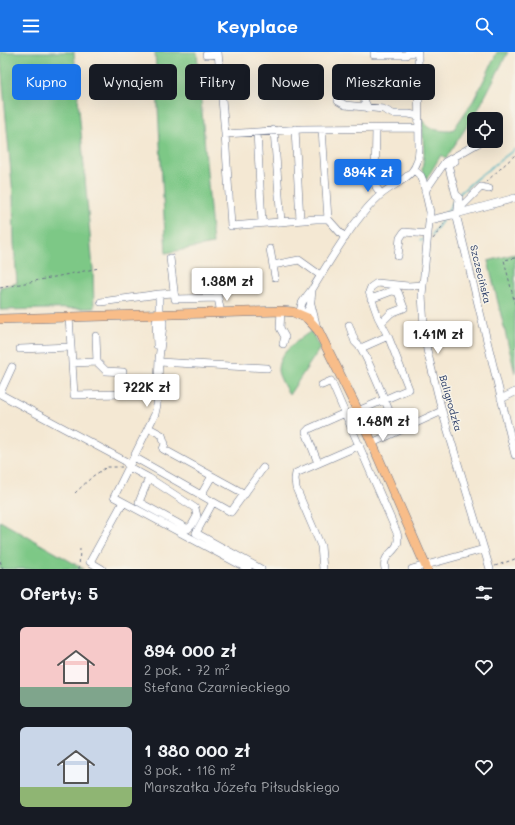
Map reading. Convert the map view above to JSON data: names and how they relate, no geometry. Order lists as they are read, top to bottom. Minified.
{"streets":{"street":["Szczecińska","Baligrodzka"]},"page":{"header":"Keyplace","chip":["Kupno","Wynajem","Filtry","Nowe","Mieszkanie"],"price":["894K zł","1.38M zł","1.41M zł","722K zł","1.48M zł"],"heading":"Oferty: 5","list":[{"name":"894 000 zł","note":"2 pok. · 72 m² · Stefana Czarnieckiego"},{"name":"1 380 000 zł","note":"3 pok. · 116 m² · Marszałka Józefa Piłsudskiego"}]}}
